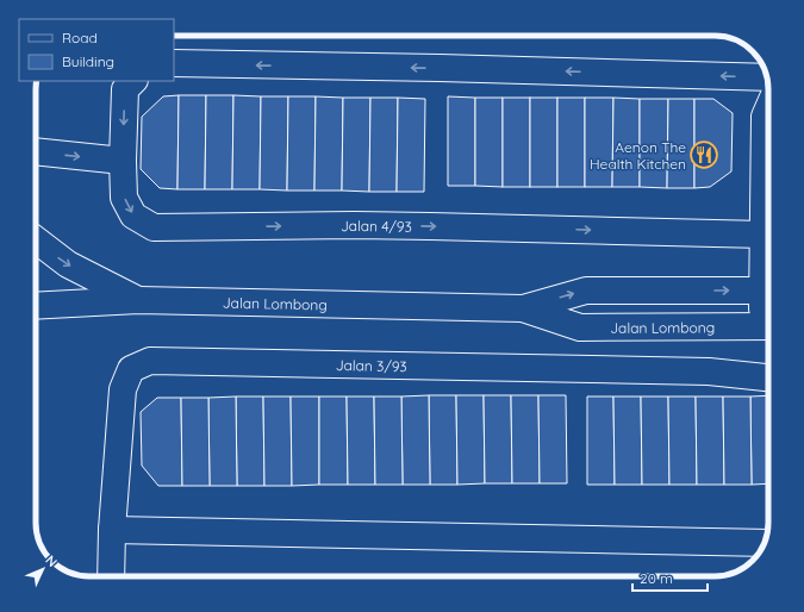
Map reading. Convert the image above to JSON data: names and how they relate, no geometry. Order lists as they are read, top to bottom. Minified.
{"streets":{"main road":["Jalan 4/93","Jalan Lombong","Jalan 3/93"]},"places":{"restaurant":["Aenon The Health Kitchen"]},"legend":["Road","Building"],"scale_bar":"20 m","north":"top right"}
